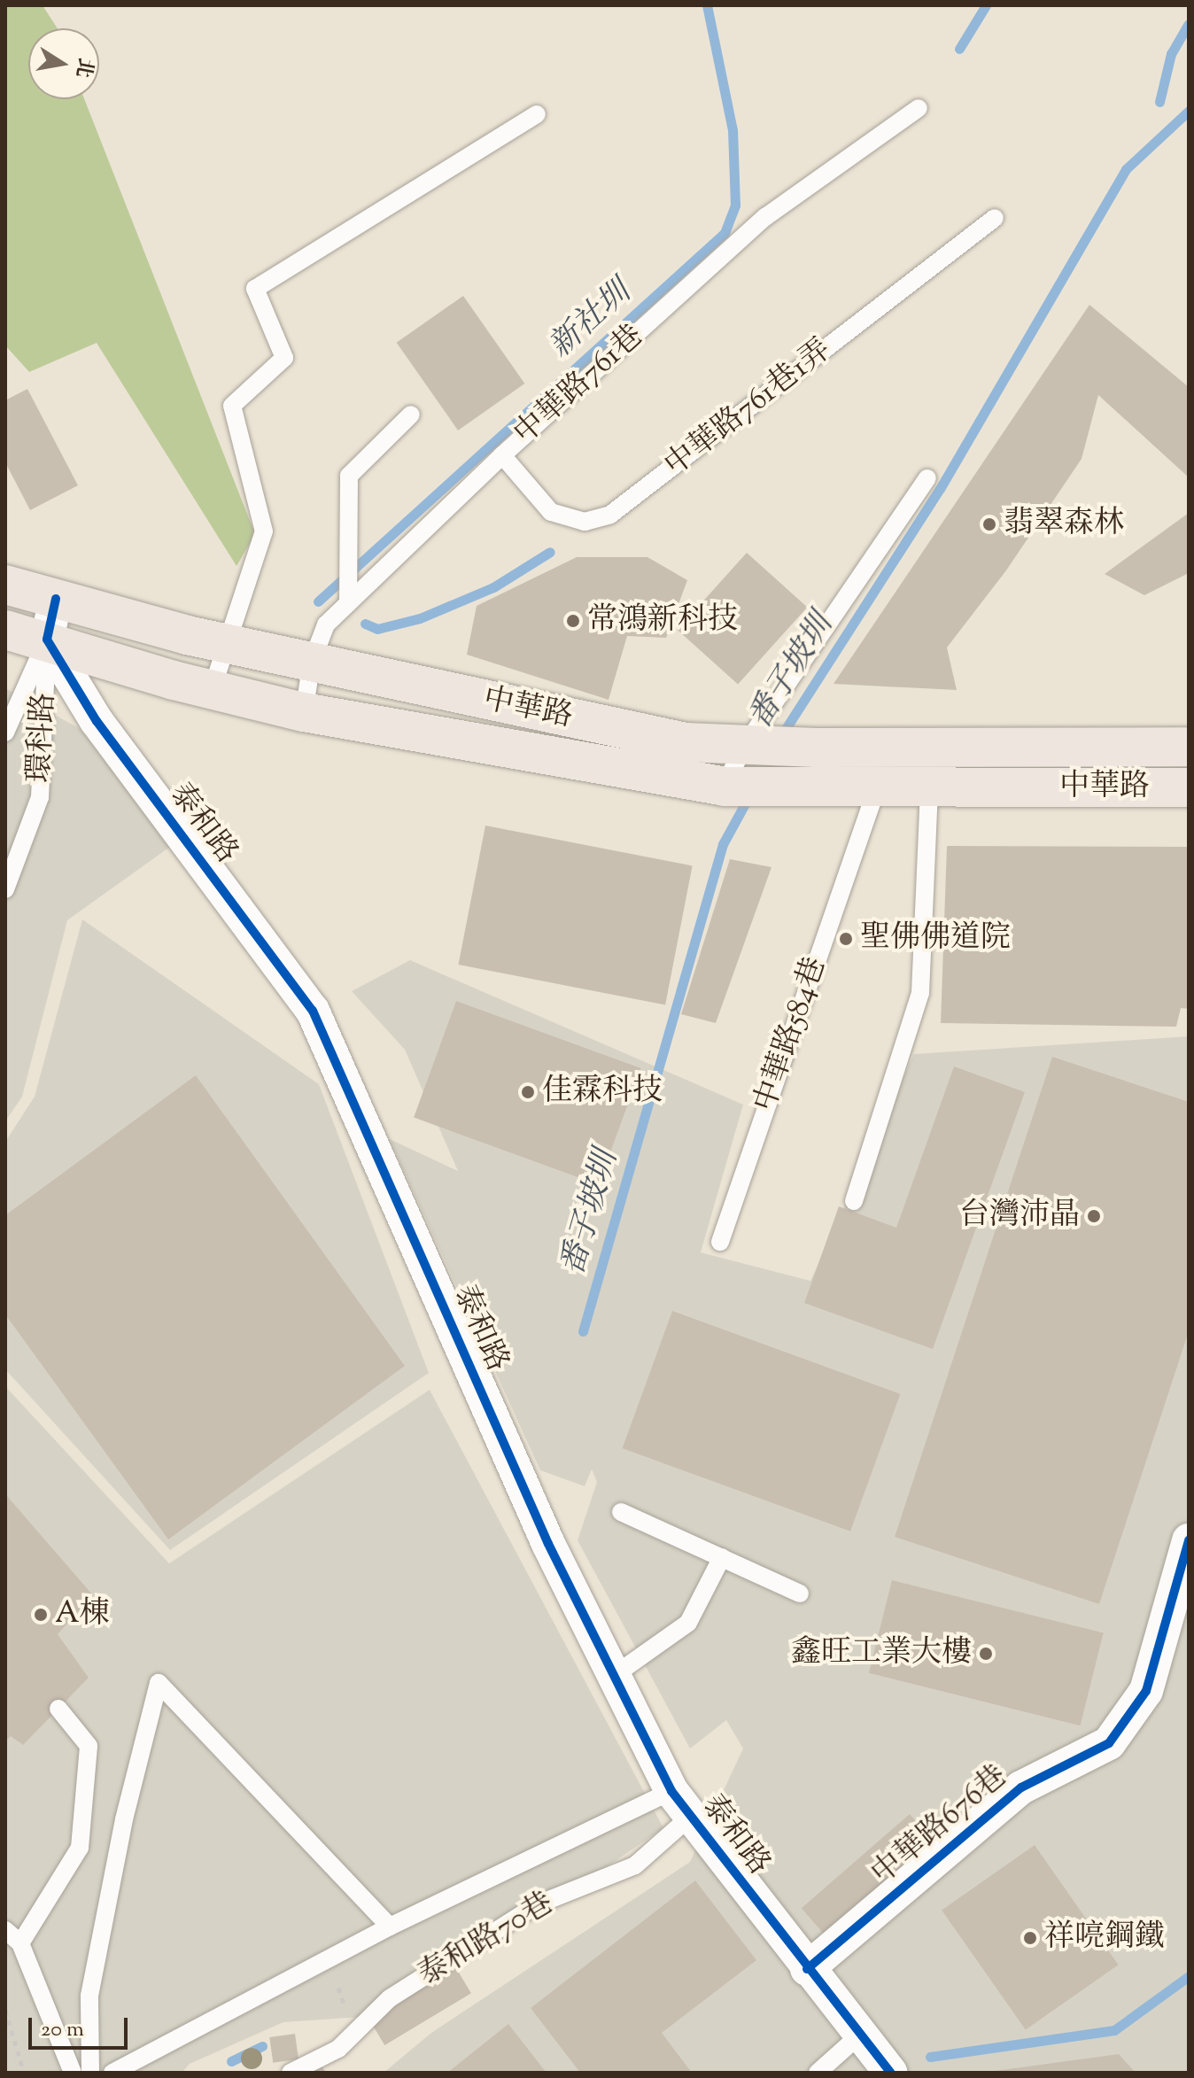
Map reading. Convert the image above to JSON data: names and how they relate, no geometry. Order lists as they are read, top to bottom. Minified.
{"streets":{"main road":["中華路"],"street":["泰和路","中華路676巷"],"lane":["中華路761巷","中華路761巷1弄","環科路","中華路584巷","泰和路70巷"]},"crossings":[["中華路761巷","中華路761巷1弄"],["中華路761巷","中華路"],["中華路","中華路584巷"],["環科路","泰和路"],["泰和路","中華路676巷"],["泰和路","泰和路70巷"]],"water":["新社圳","番子坡圳"],"places":["翡翠森林","常鴻新科技","聖佛佛道院","佳霖科技","台灣沛晶","A棟","鑫旺工業大樓","祥喨鋼鐵"],"scale_bar":"20 m","north":"right"}
